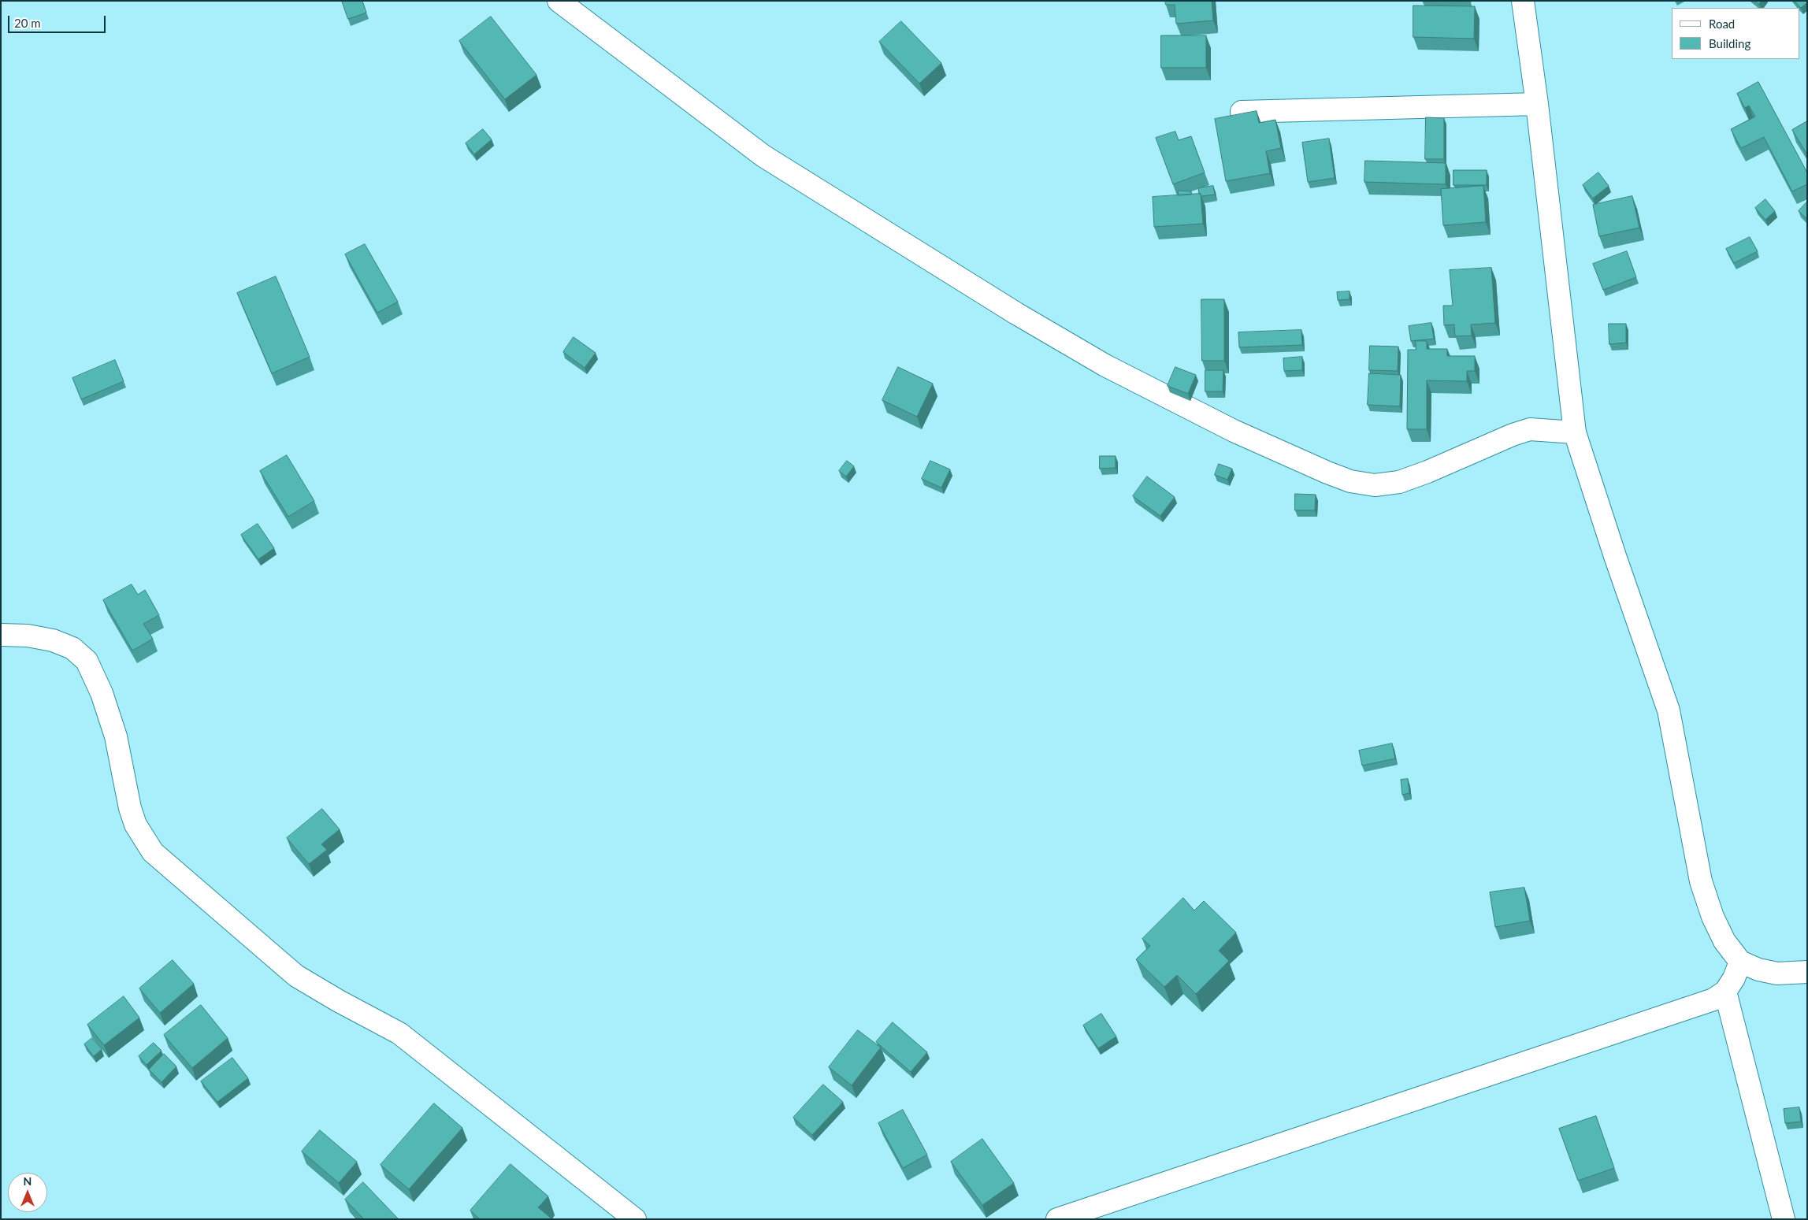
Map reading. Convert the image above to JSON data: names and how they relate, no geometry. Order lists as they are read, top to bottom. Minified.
{"legend":["Road","Building"],"scale_bar":"20 m","north":"top"}
